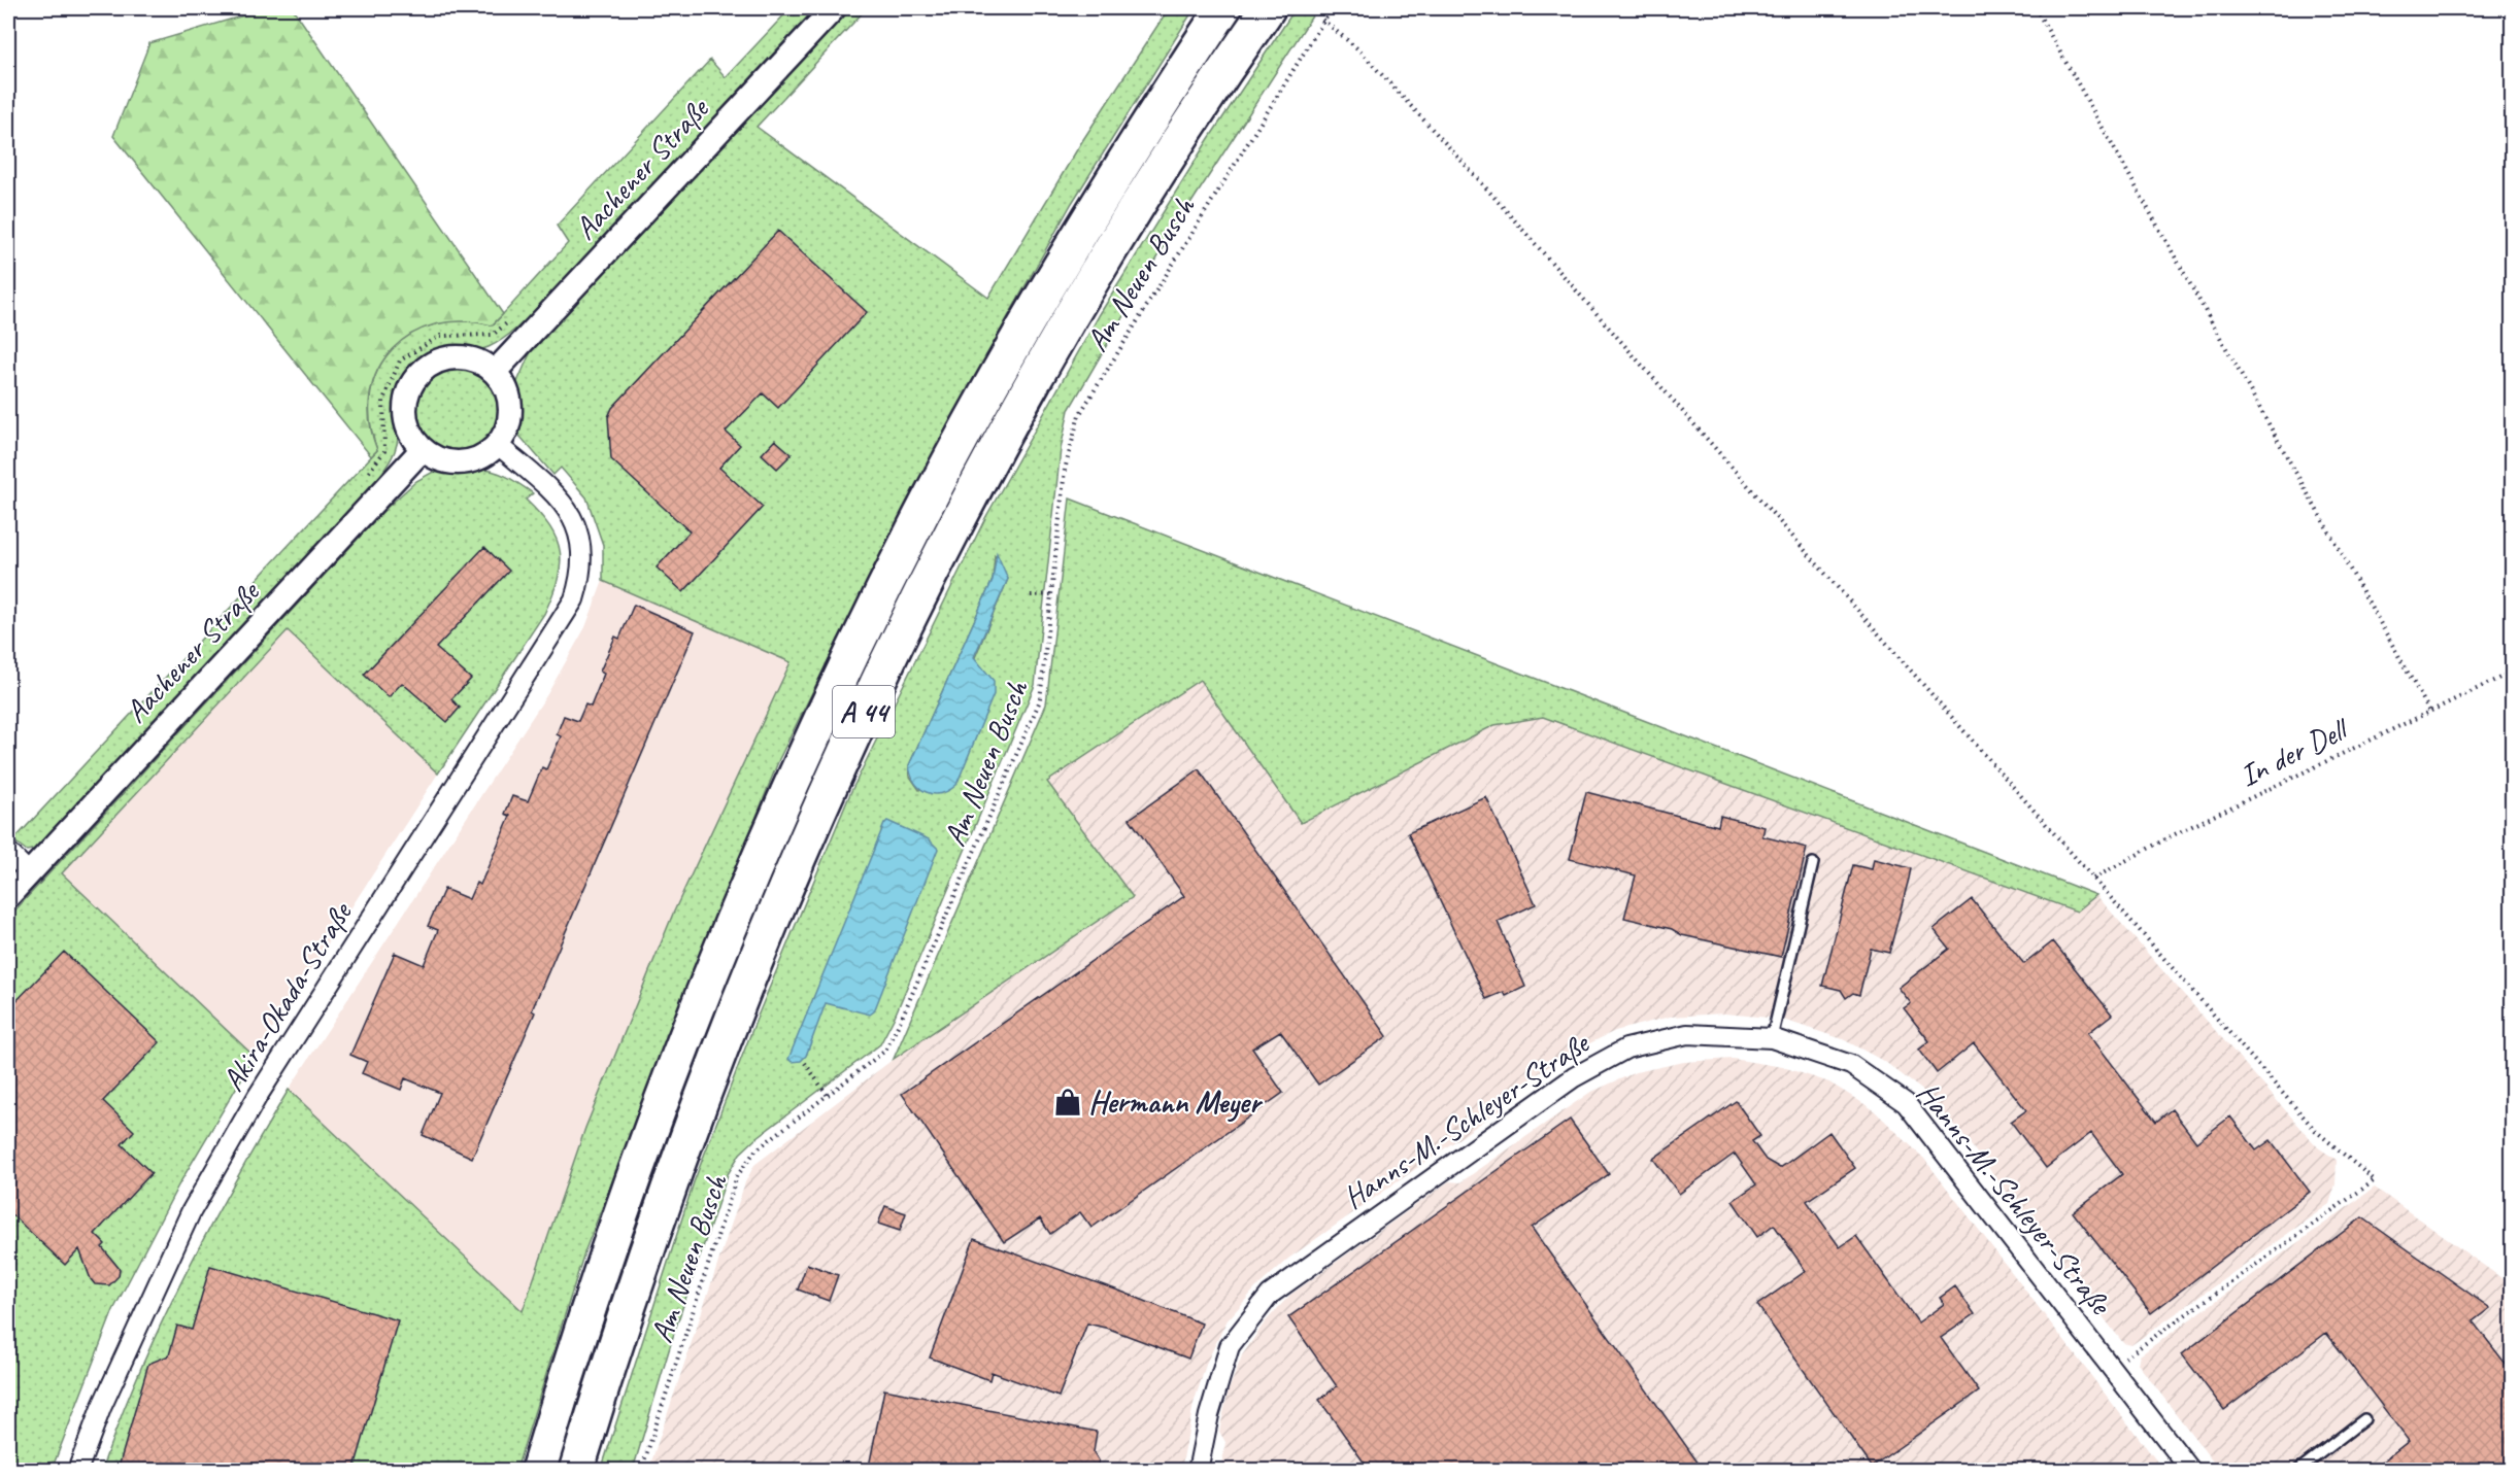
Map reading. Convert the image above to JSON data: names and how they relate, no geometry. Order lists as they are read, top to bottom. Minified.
{"streets":{"highway":["A 44"],"street":["Aachener Straße","Akira-Okada-Straße","Hanns-M.-Schleyer-Straße"],"path":["Am Neuen Busch","In der Dell"]},"crossings":[["Aachener Straße","Akira-Okada-Straße"]],"places":{"shop":["Hermann Meyer"]}}
